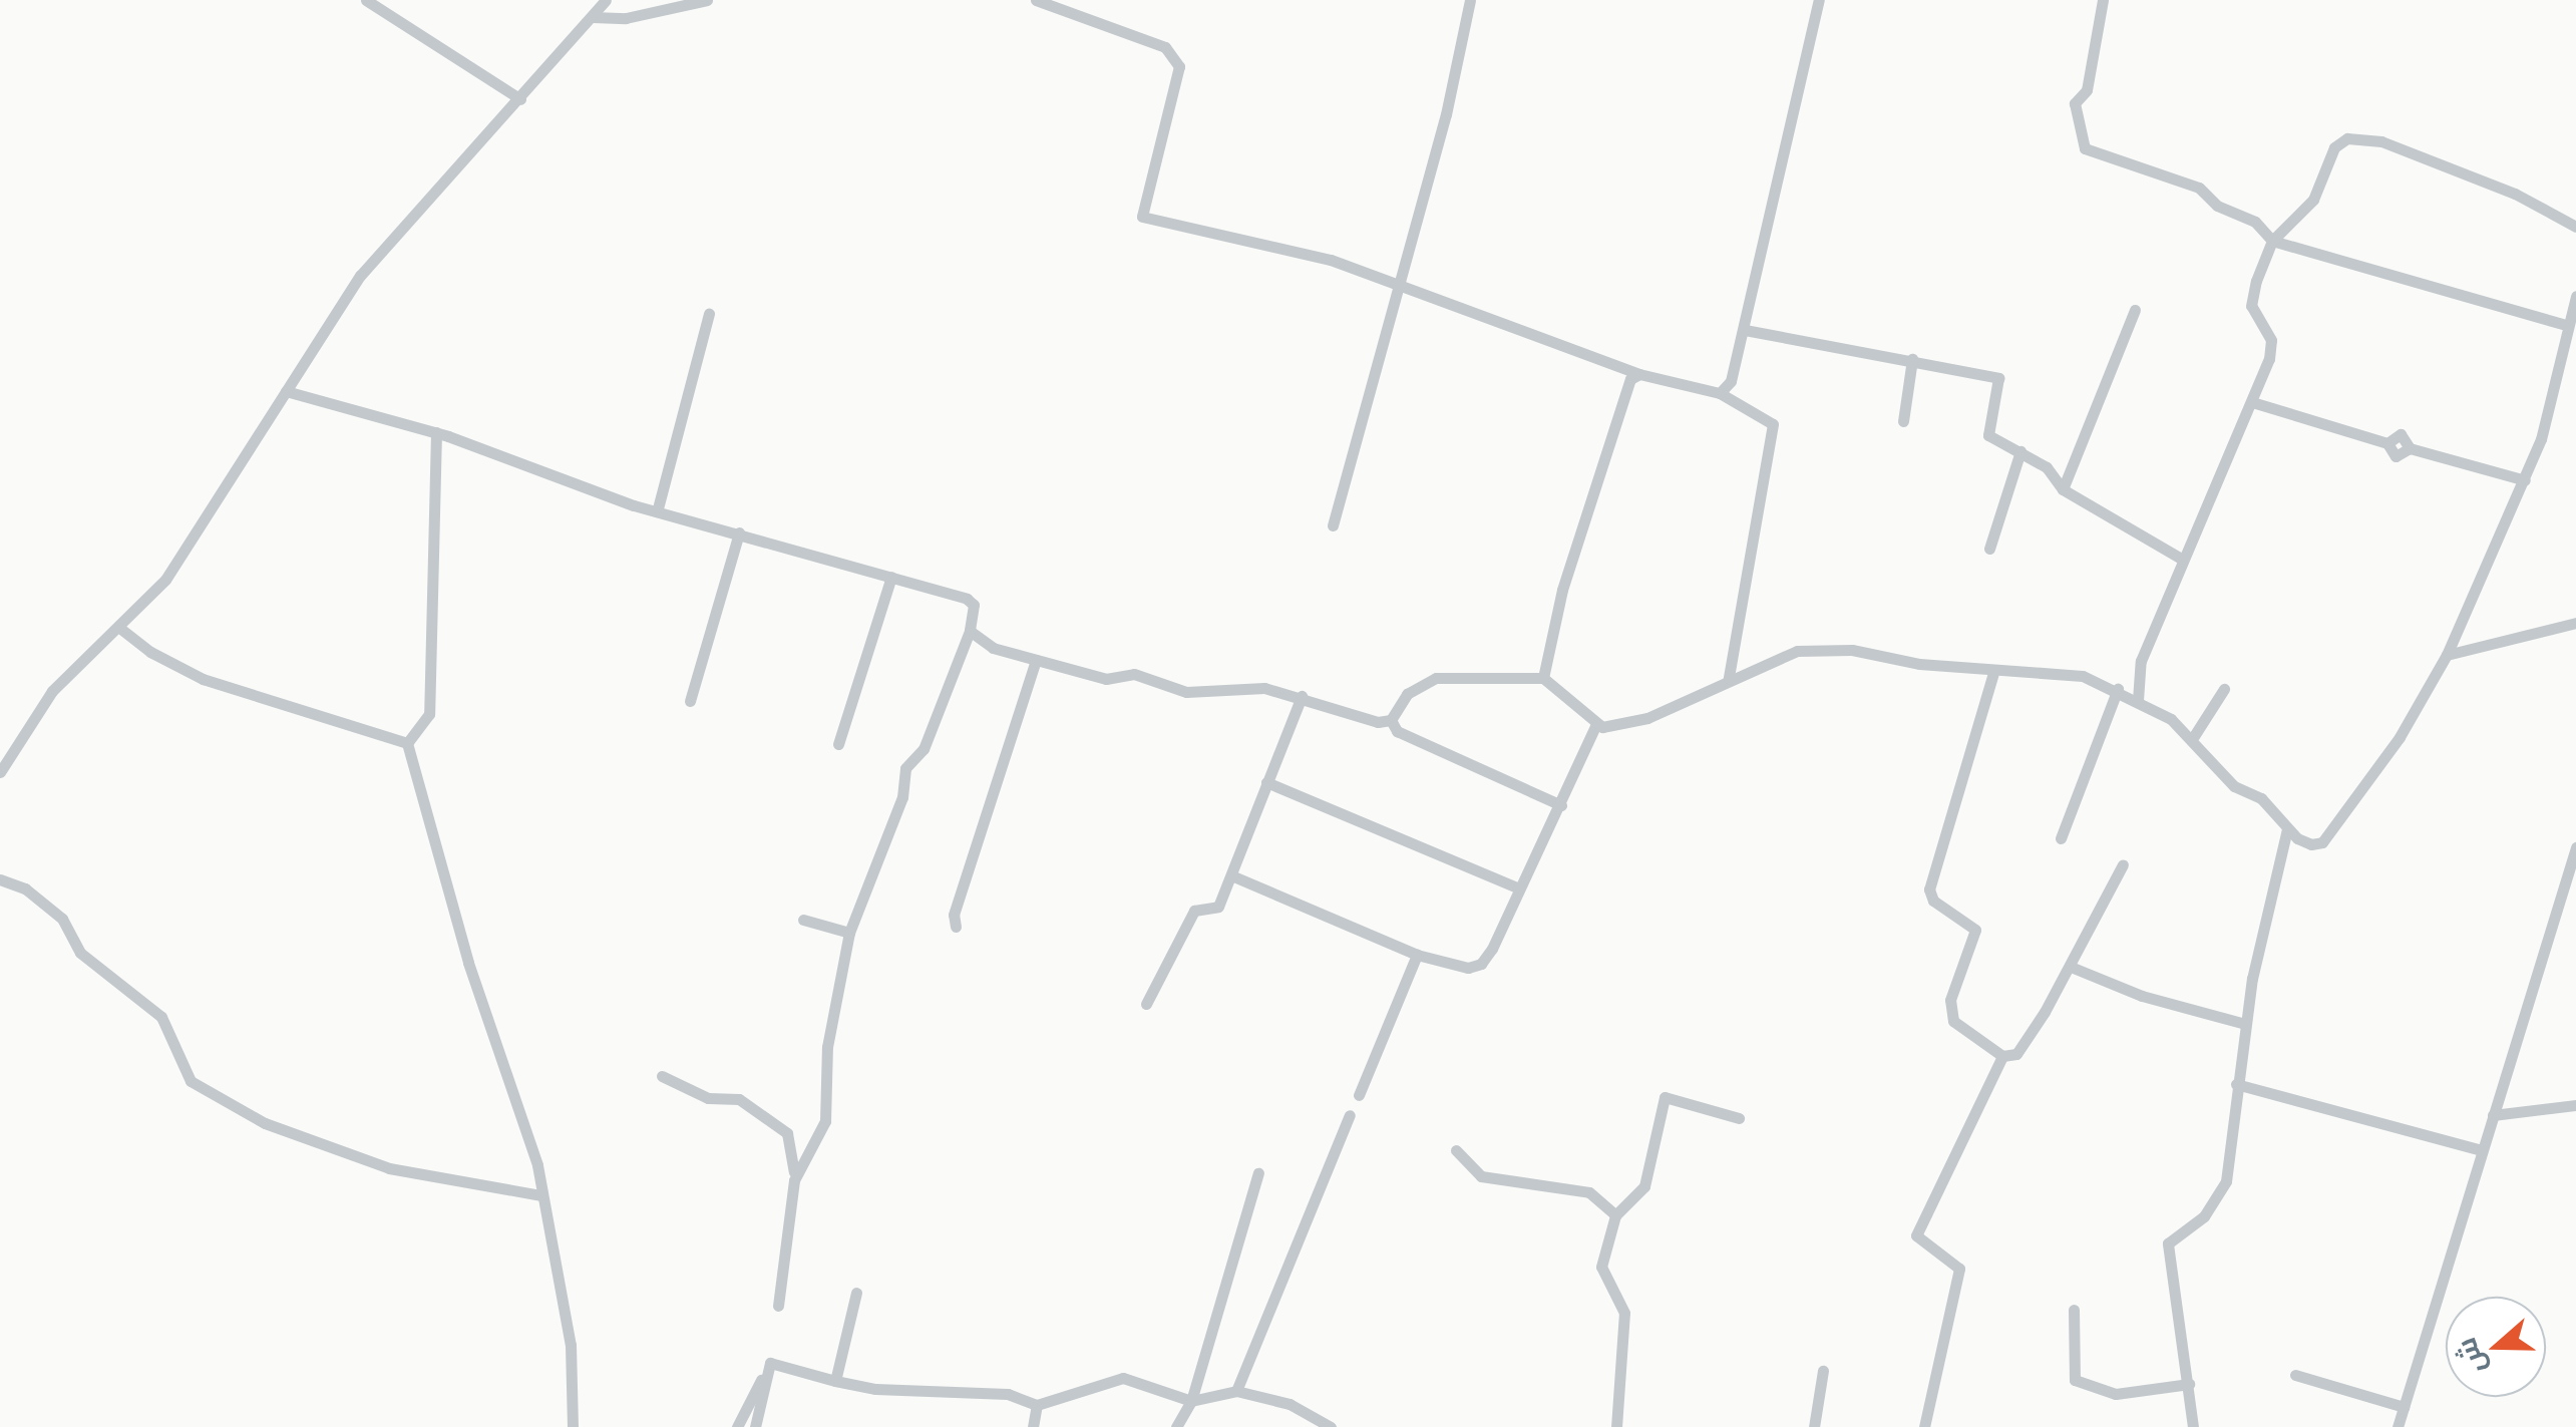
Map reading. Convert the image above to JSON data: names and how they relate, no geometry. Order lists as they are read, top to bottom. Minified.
{"north":"left"}
